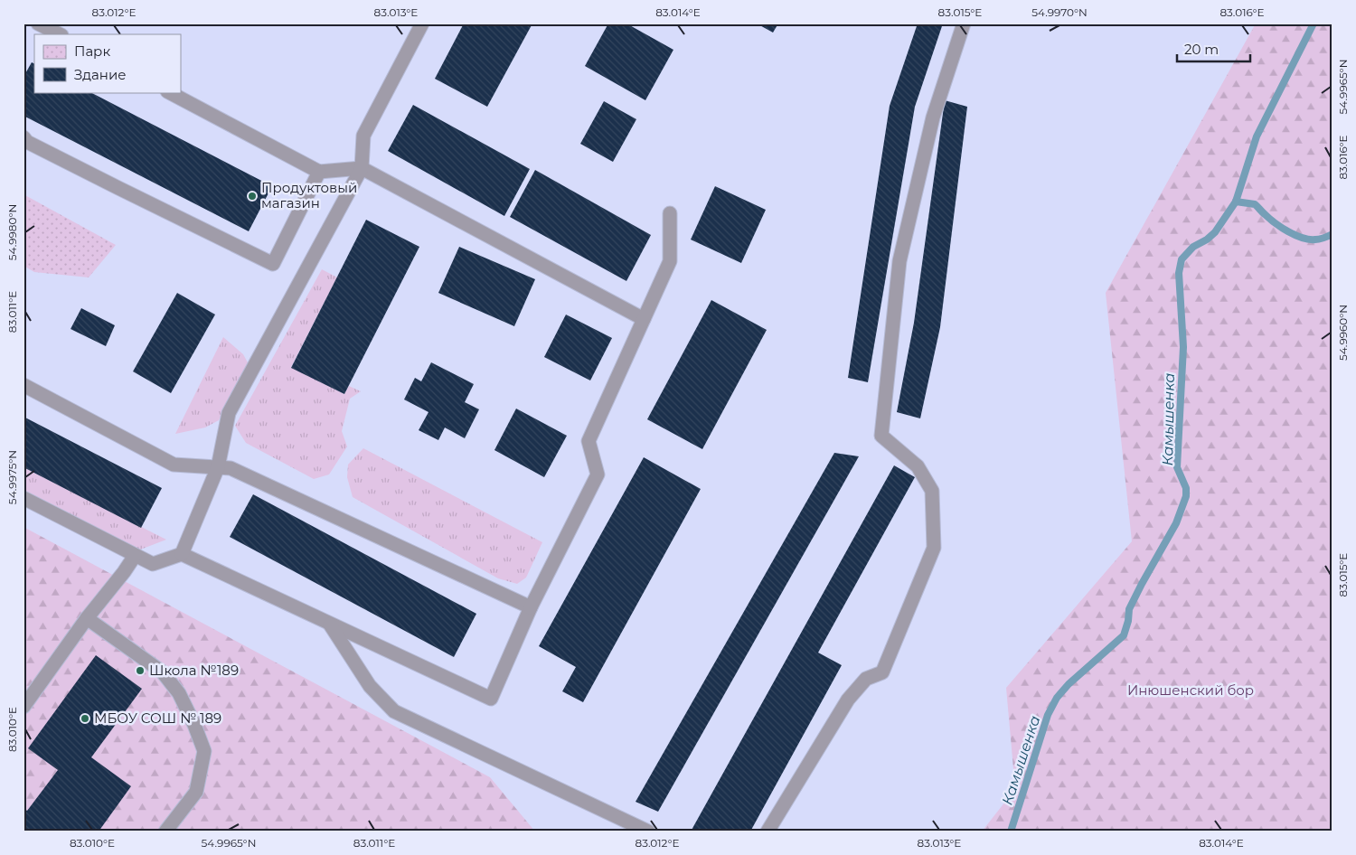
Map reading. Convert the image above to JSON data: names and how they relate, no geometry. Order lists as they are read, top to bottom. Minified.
{"water":["Камышенка"],"parks":["Инюшенский бор"],"places":["Продуктовый магазин","Школа №189","МБОУ СОШ № 189"],"legend":["Парк","Здание"],"scale_bar":"20 m","coordinates":["83.012°E","83.013°E","83.014°E","83.015°E","54.9970°N","83.016°E","54.9965°N","54.9980°N","83.011°E","54.9960°N","54.9975°N","83.010°E"]}
